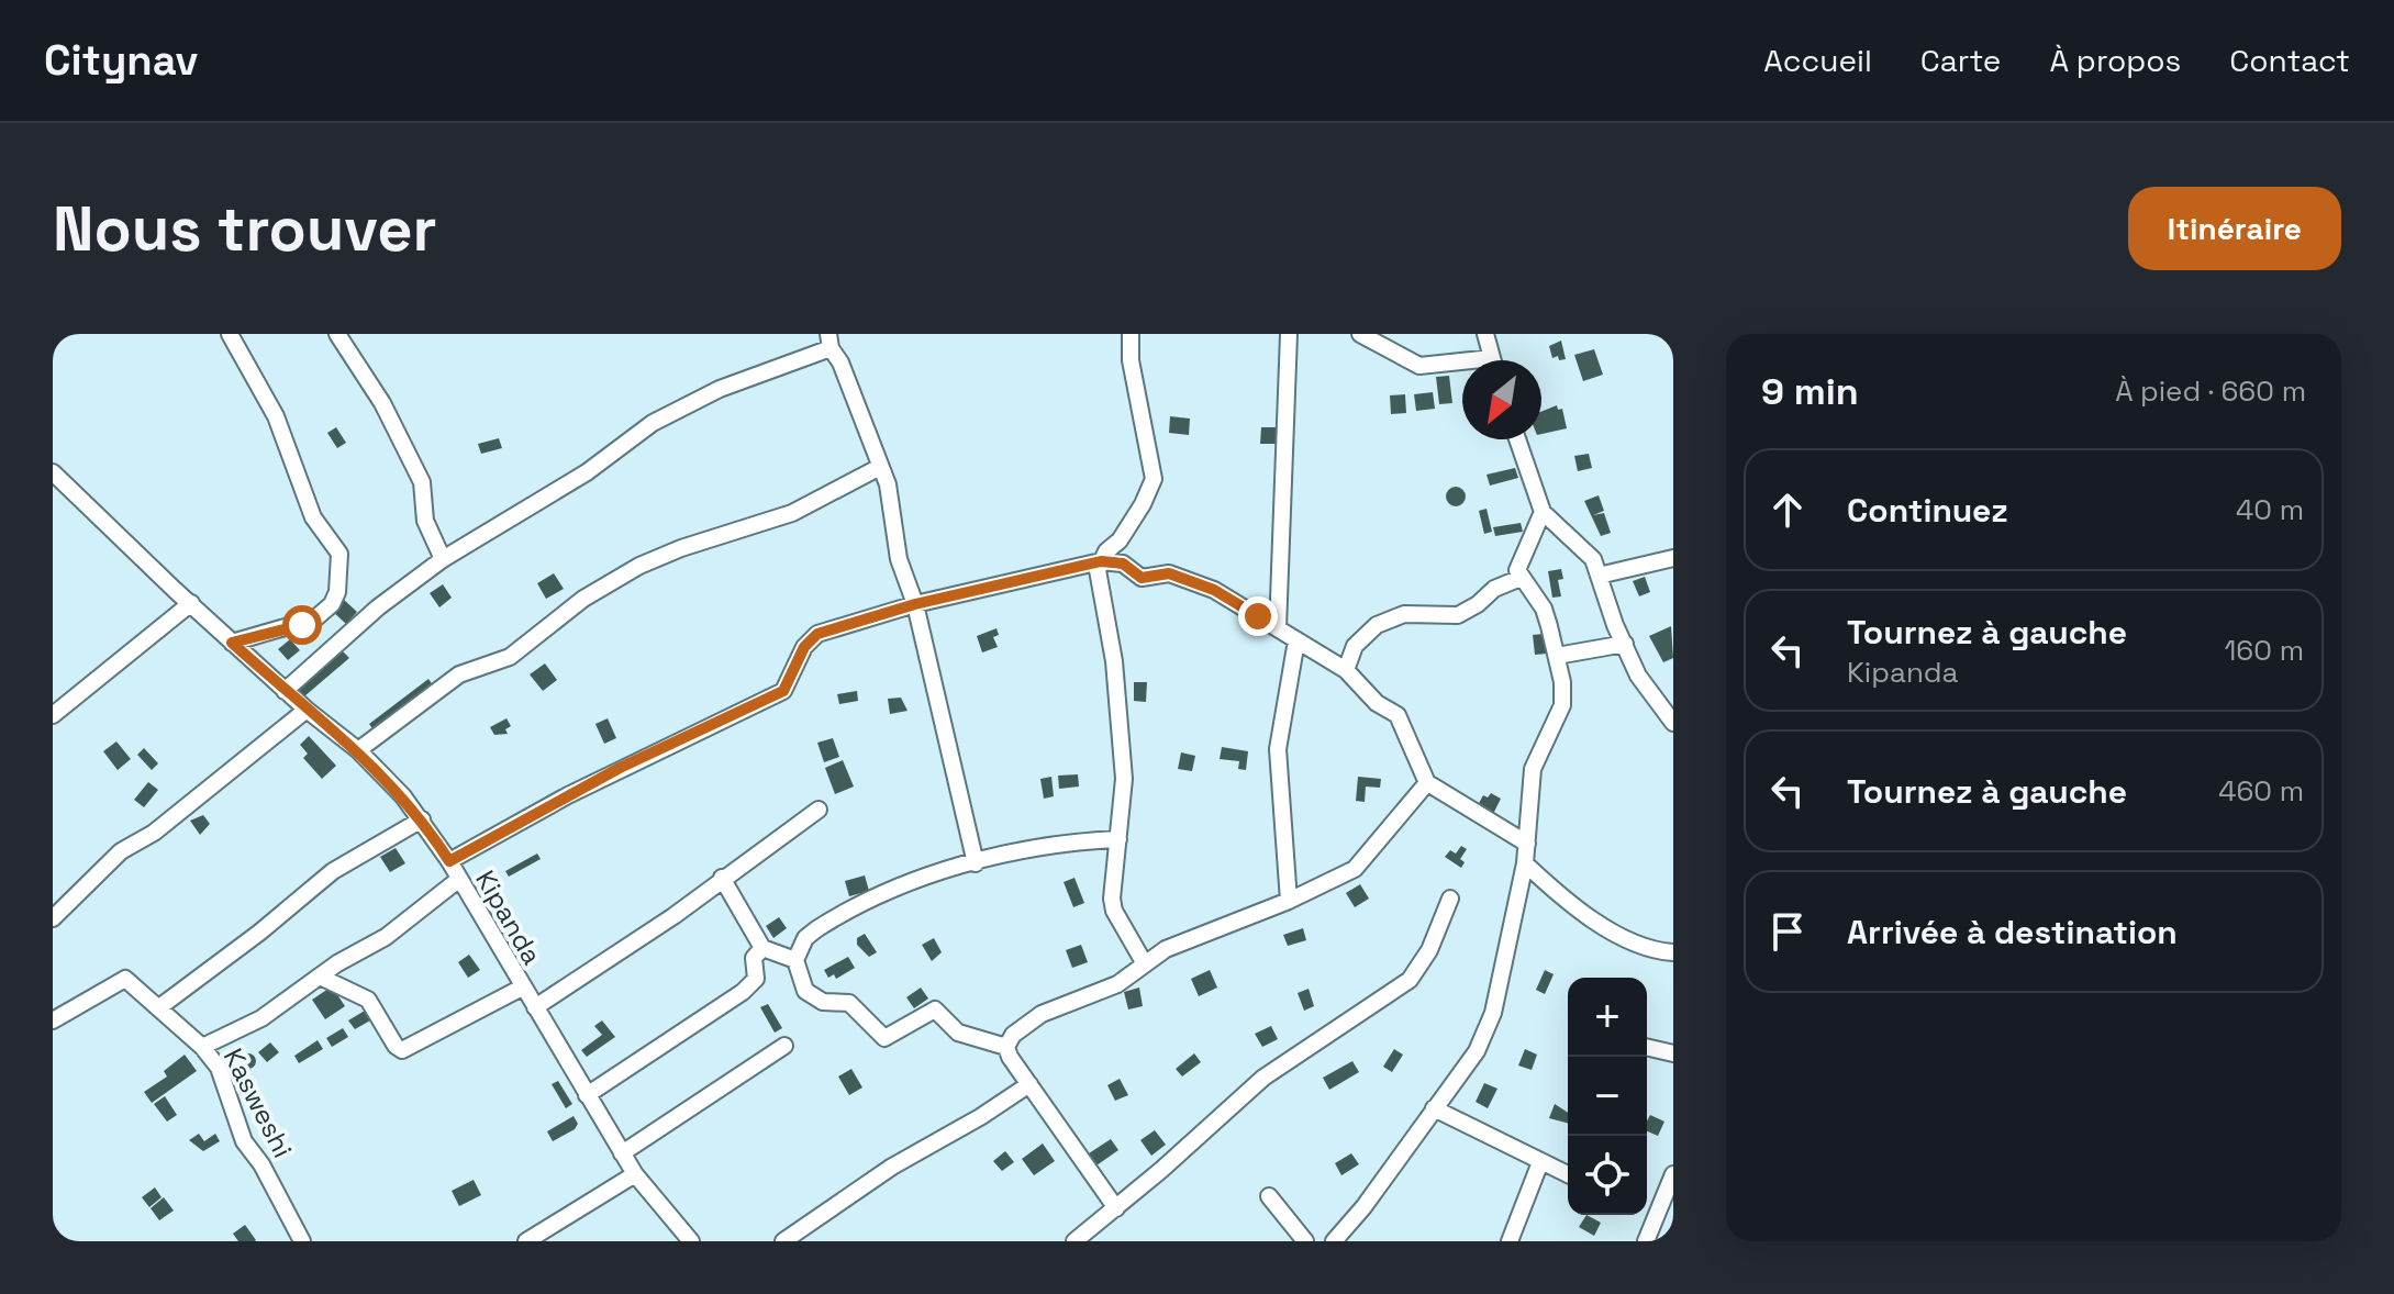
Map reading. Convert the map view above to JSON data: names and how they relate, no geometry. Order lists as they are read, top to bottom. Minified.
{"streets":{"street":["Kipanda","Kasweshi"]},"north":"bottom left","page":{"header":"Citynav","nav":["Accueil","Carte","À propos","Contact"],"buttons":"Itinéraire","title":"Nous trouver","heading":["9 min","À pied · 660 m"],"list":[["Continuez","40 m"],["Tournez à gauche","Kipanda","160 m"],["Tournez à gauche","460 m"],"Arrivée à destination"],"map_buttons":["+","−"]}}
